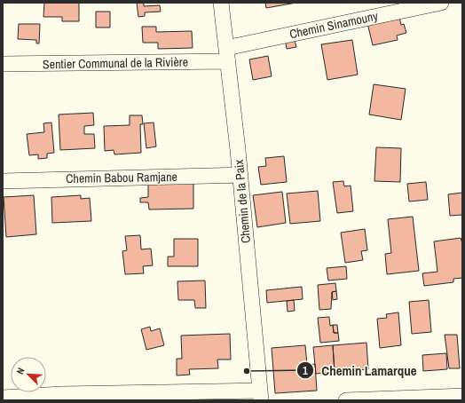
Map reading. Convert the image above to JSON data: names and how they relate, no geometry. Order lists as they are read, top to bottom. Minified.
{"streets":{"street":["Chemin Sinamouny","Sentier Communal de la Rivière","Chemin Babou Ramjane","Chemin de la Paix"]},"crossings":[["Chemin Sinamouny","Sentier Communal de la Rivière"],["Chemin Sinamouny","Chemin de la Paix"],["Sentier Communal de la Rivière","Chemin de la Paix"],["Chemin Babou Ramjane","Chemin de la Paix"]],"places":["Chemin Lamarque"],"north":"top left"}
